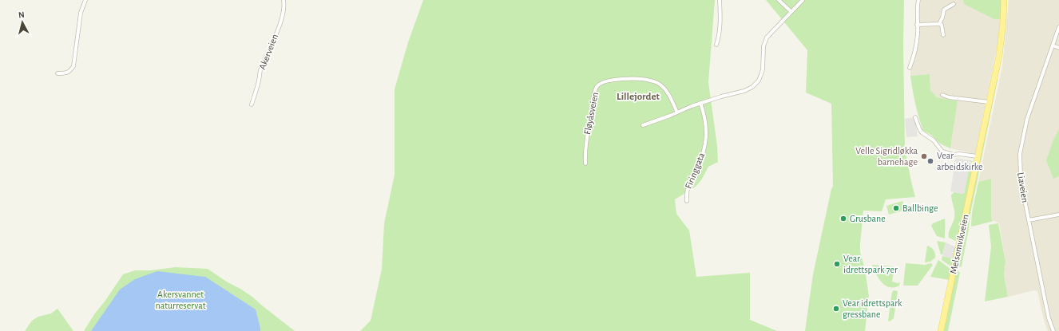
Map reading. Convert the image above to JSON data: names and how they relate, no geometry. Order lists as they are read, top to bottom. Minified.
{"streets":{"main road":["Melsomvikveien"],"street":["Akerveien","Fløyåsveien","Firinggata","Liaveien"]},"districts":["Lillejordet"],"parks":["Akersvannet naturreservat"],"places":["Velle Sigridløkka barnehage","Vear arbeidskirke","Ballbinge","Grusbane","Vear idrettspark 7er","Vear idrettspark gressbane"],"north":"top"}
